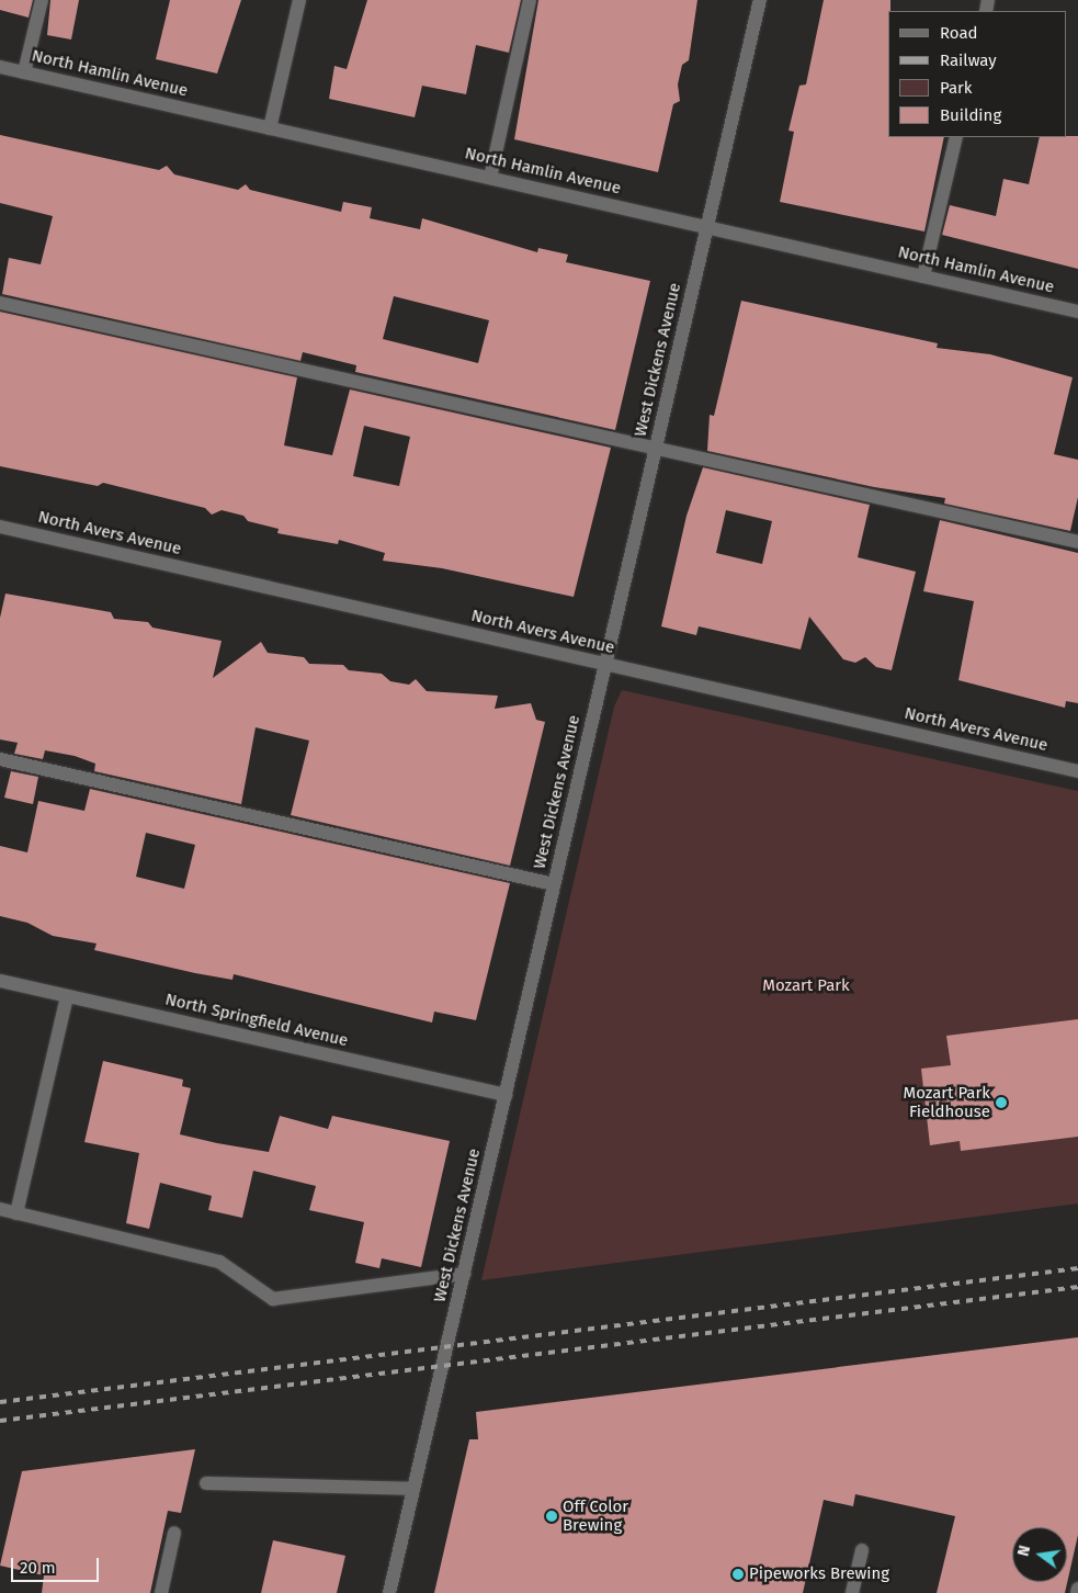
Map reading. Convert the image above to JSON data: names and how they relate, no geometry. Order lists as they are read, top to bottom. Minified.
{"streets":{"street":["North Hamlin Avenue","West Dickens Avenue","North Avers Avenue","North Springfield Avenue"]},"crossings":[["North Hamlin Avenue","West Dickens Avenue"],["West Dickens Avenue","North Avers Avenue"],["West Dickens Avenue","North Springfield Avenue"]],"parks":["Mozart Park"],"places":["Mozart Park Fieldhouse","Off Color Brewing","Pipeworks Brewing"],"legend":["Road","Railway","Park","Building"],"scale_bar":"20 m","north":"left"}
